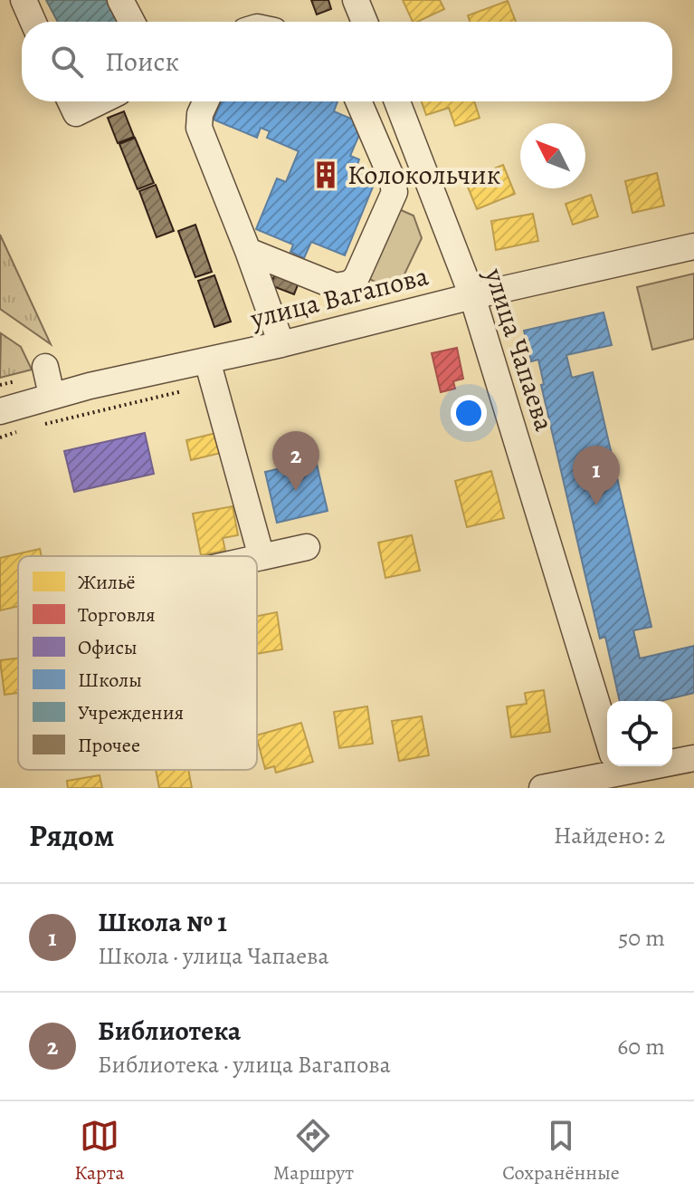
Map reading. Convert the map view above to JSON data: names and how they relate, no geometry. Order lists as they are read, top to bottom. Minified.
{"streets":{"street":["улица Вагапова","улица Чапаева"]},"crossings":[["улица Вагапова","улица Чапаева"]],"places":{"building":["Колокольчик"]},"legend":["Жильё","Торговля","Офисы","Школы","Учреждения","Прочее"],"north":"top left","page":{"search":"Поиск","pins":["2","1"],"heading":["Рядом","Найдено: 2"],"list":[{"mark":"1","name":"Школа № 1","note":"Школа · улица Чапаева","value":"50 m"},{"mark":"2","name":"Библиотека","note":"Библиотека · улица Вагапова","value":"60 m"}],"nav":["Карта","Маршрут","Сохранённые"]}}
